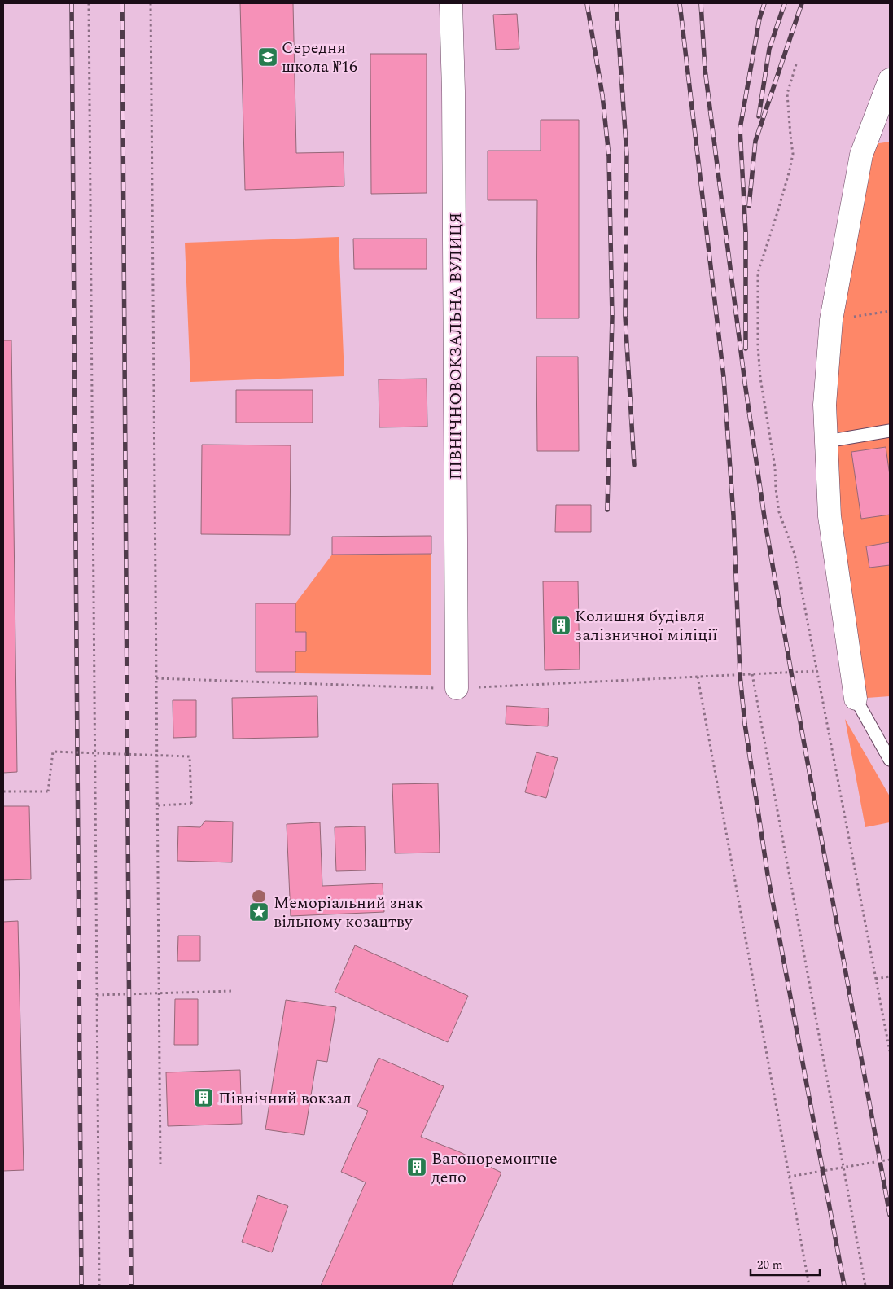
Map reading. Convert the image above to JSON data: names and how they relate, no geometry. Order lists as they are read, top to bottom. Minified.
{"streets":{"street":["ПІВНІЧНОВОКЗАЛЬНА ВУЛИЦЯ"]},"places":{"school or university":["Середня школа №16"],"building":["Колишня будівля залізничної міліції","Північний вокзал","Вагоноремонтне депо"],"place":["Меморіальний знак вільному козацтву"]},"scale_bar":"20 m"}
